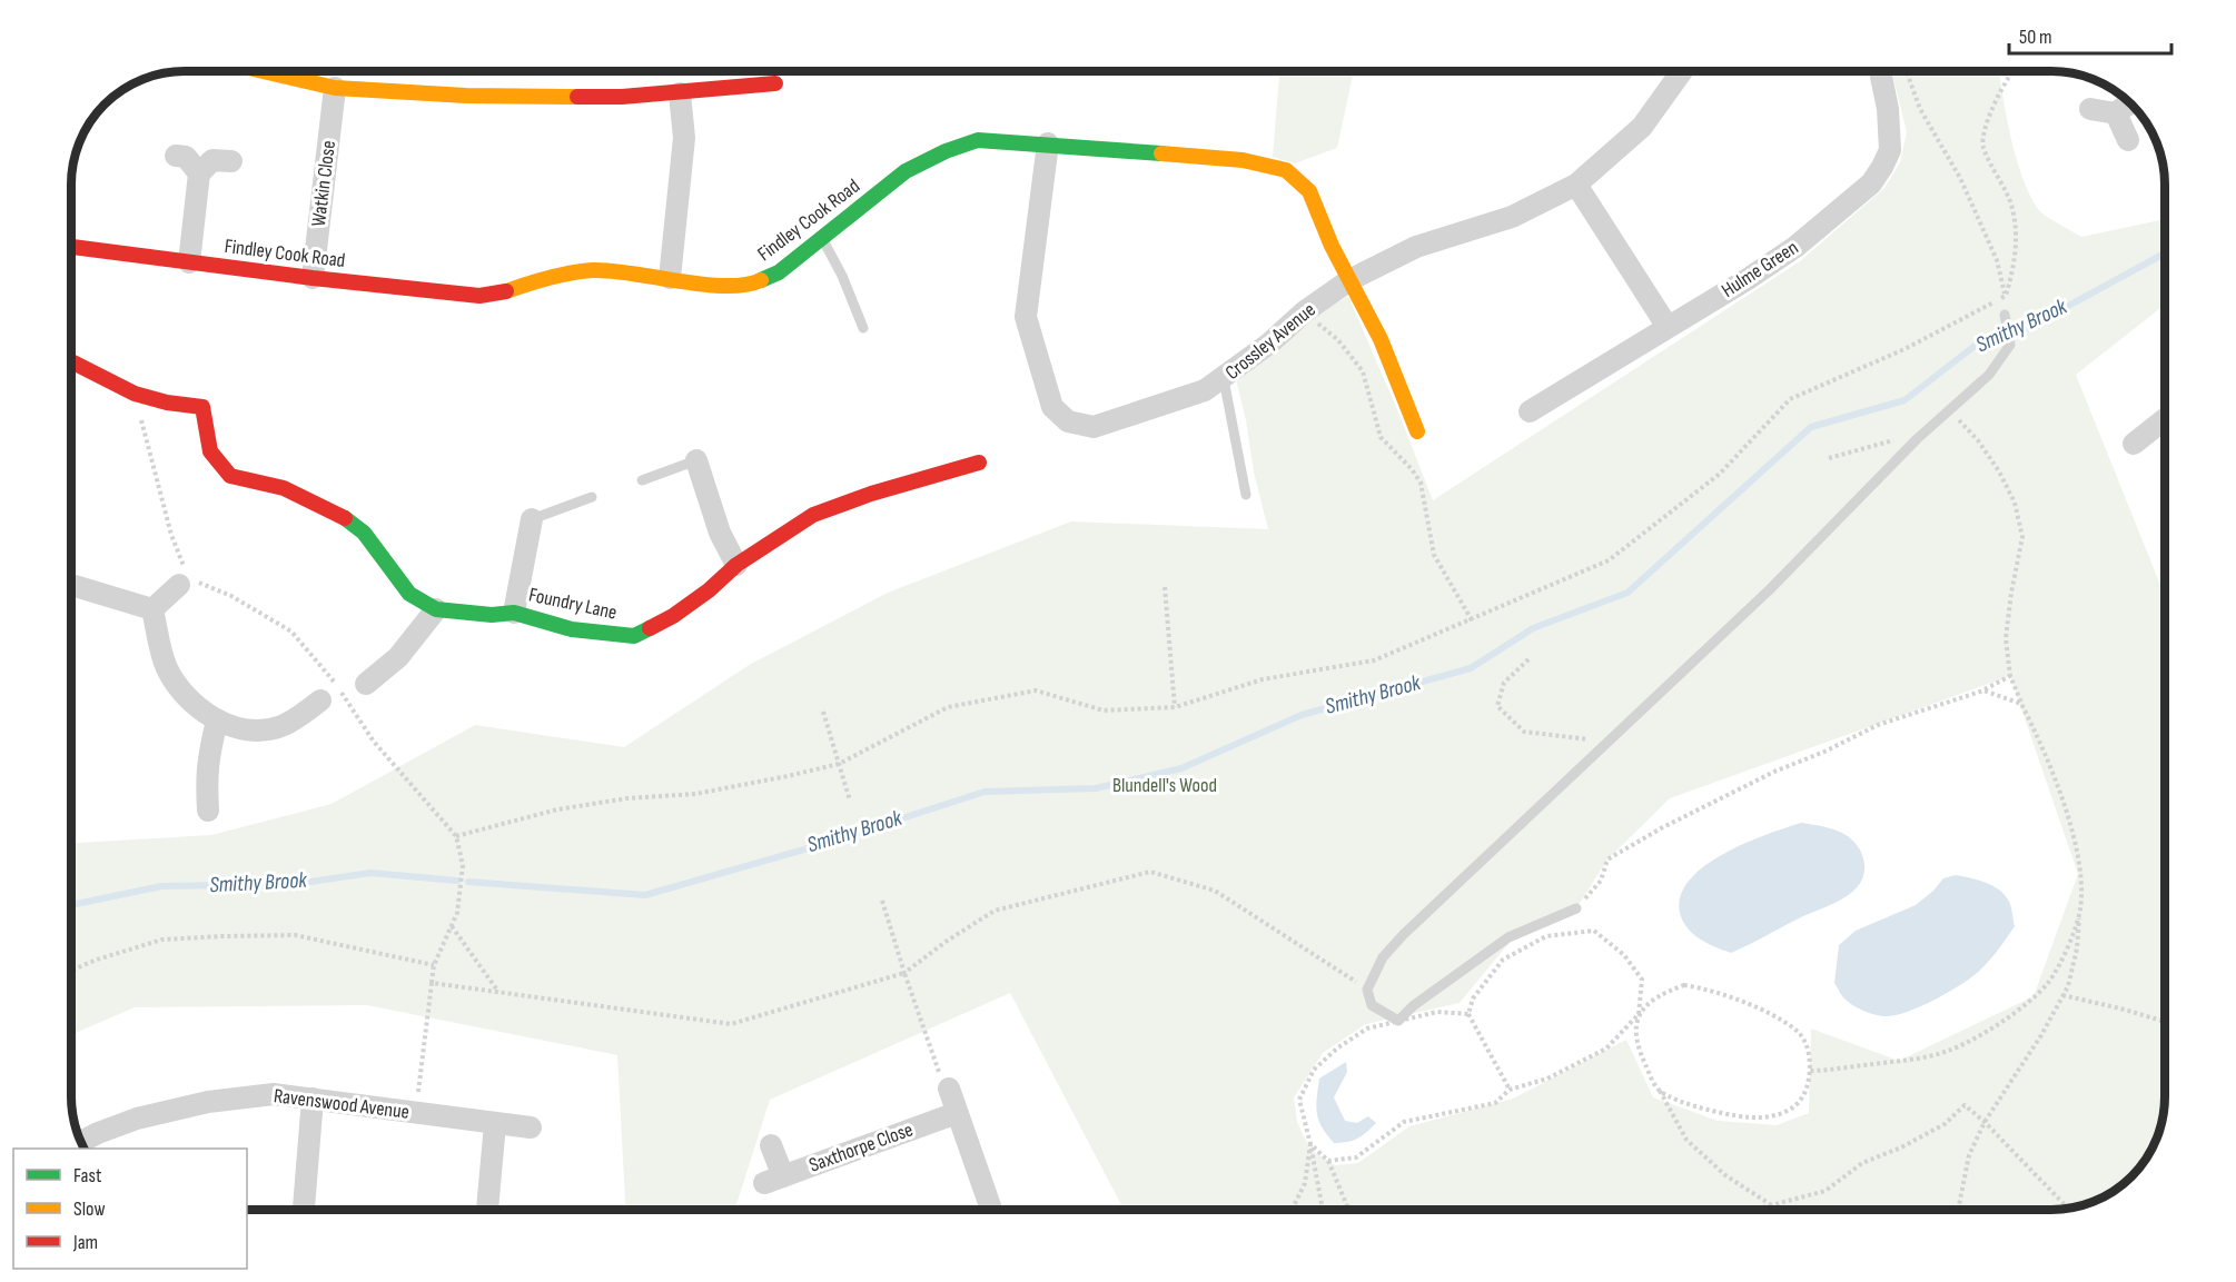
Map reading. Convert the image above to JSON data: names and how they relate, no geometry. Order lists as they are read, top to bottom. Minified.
{"streets":{"street":["Watkin Close","Findley Cook Road","Hulme Green","Crossley Avenue","Foundry Lane","Ravenswood Avenue","Saxthorpe Close"]},"crossings":[["Watkin Close","Findley Cook Road"],["Findley Cook Road","Crossley Avenue"]],"water":["Smithy Brook"],"parks":["Blundell's Wood"],"legend":["Fast","Slow","Jam"],"scale_bar":"50 m"}
